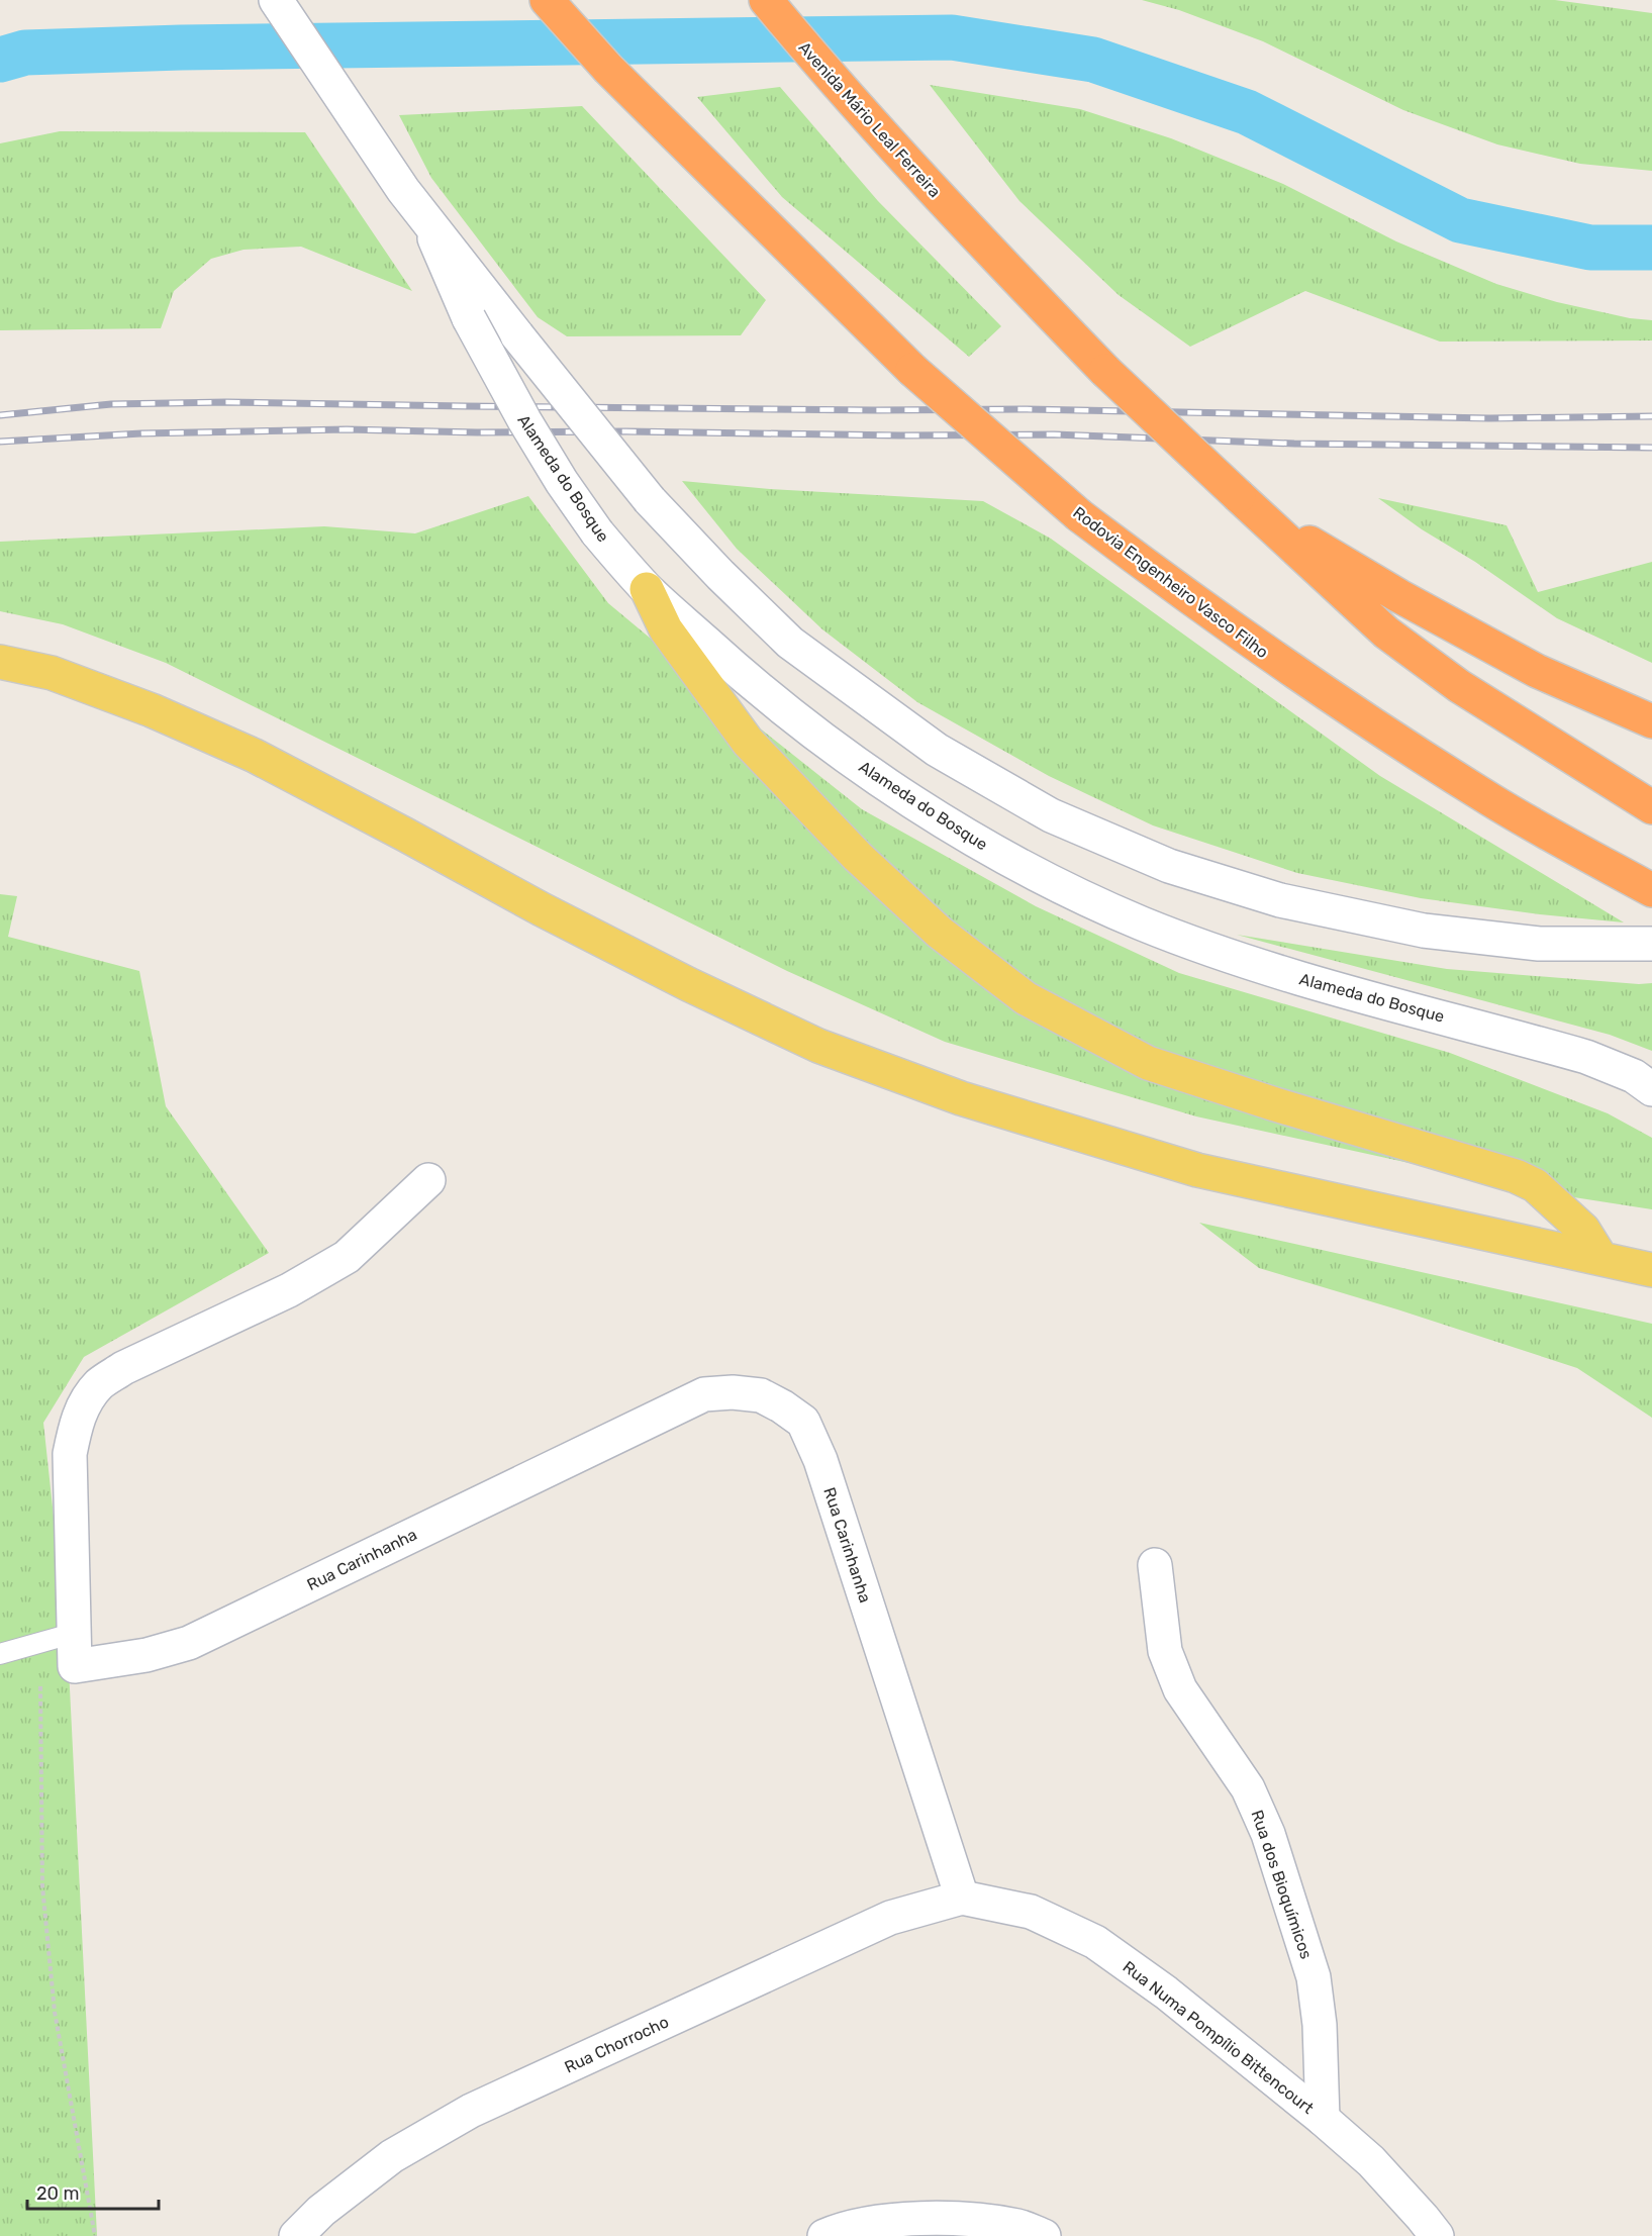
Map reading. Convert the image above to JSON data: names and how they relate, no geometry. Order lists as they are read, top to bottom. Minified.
{"streets":{"highway":["Avenida Mário Leal Ferreira","Rodovia Engenheiro Vasco Filho"],"street":["Alameda do Bosque","Rua Carinhanha","Rua dos Bioquímicos","Rua Numa Pompílio Bittencourt","Rua Chorrocho"]},"crossings":[["Rua Carinhanha","Rua Numa Pompílio Bittencourt"],["Rua Carinhanha","Rua Chorrocho"],["Rua dos Bioquímicos","Rua Numa Pompílio Bittencourt"],["Rua Numa Pompílio Bittencourt","Rua Chorrocho"]],"scale_bar":"20 m"}
